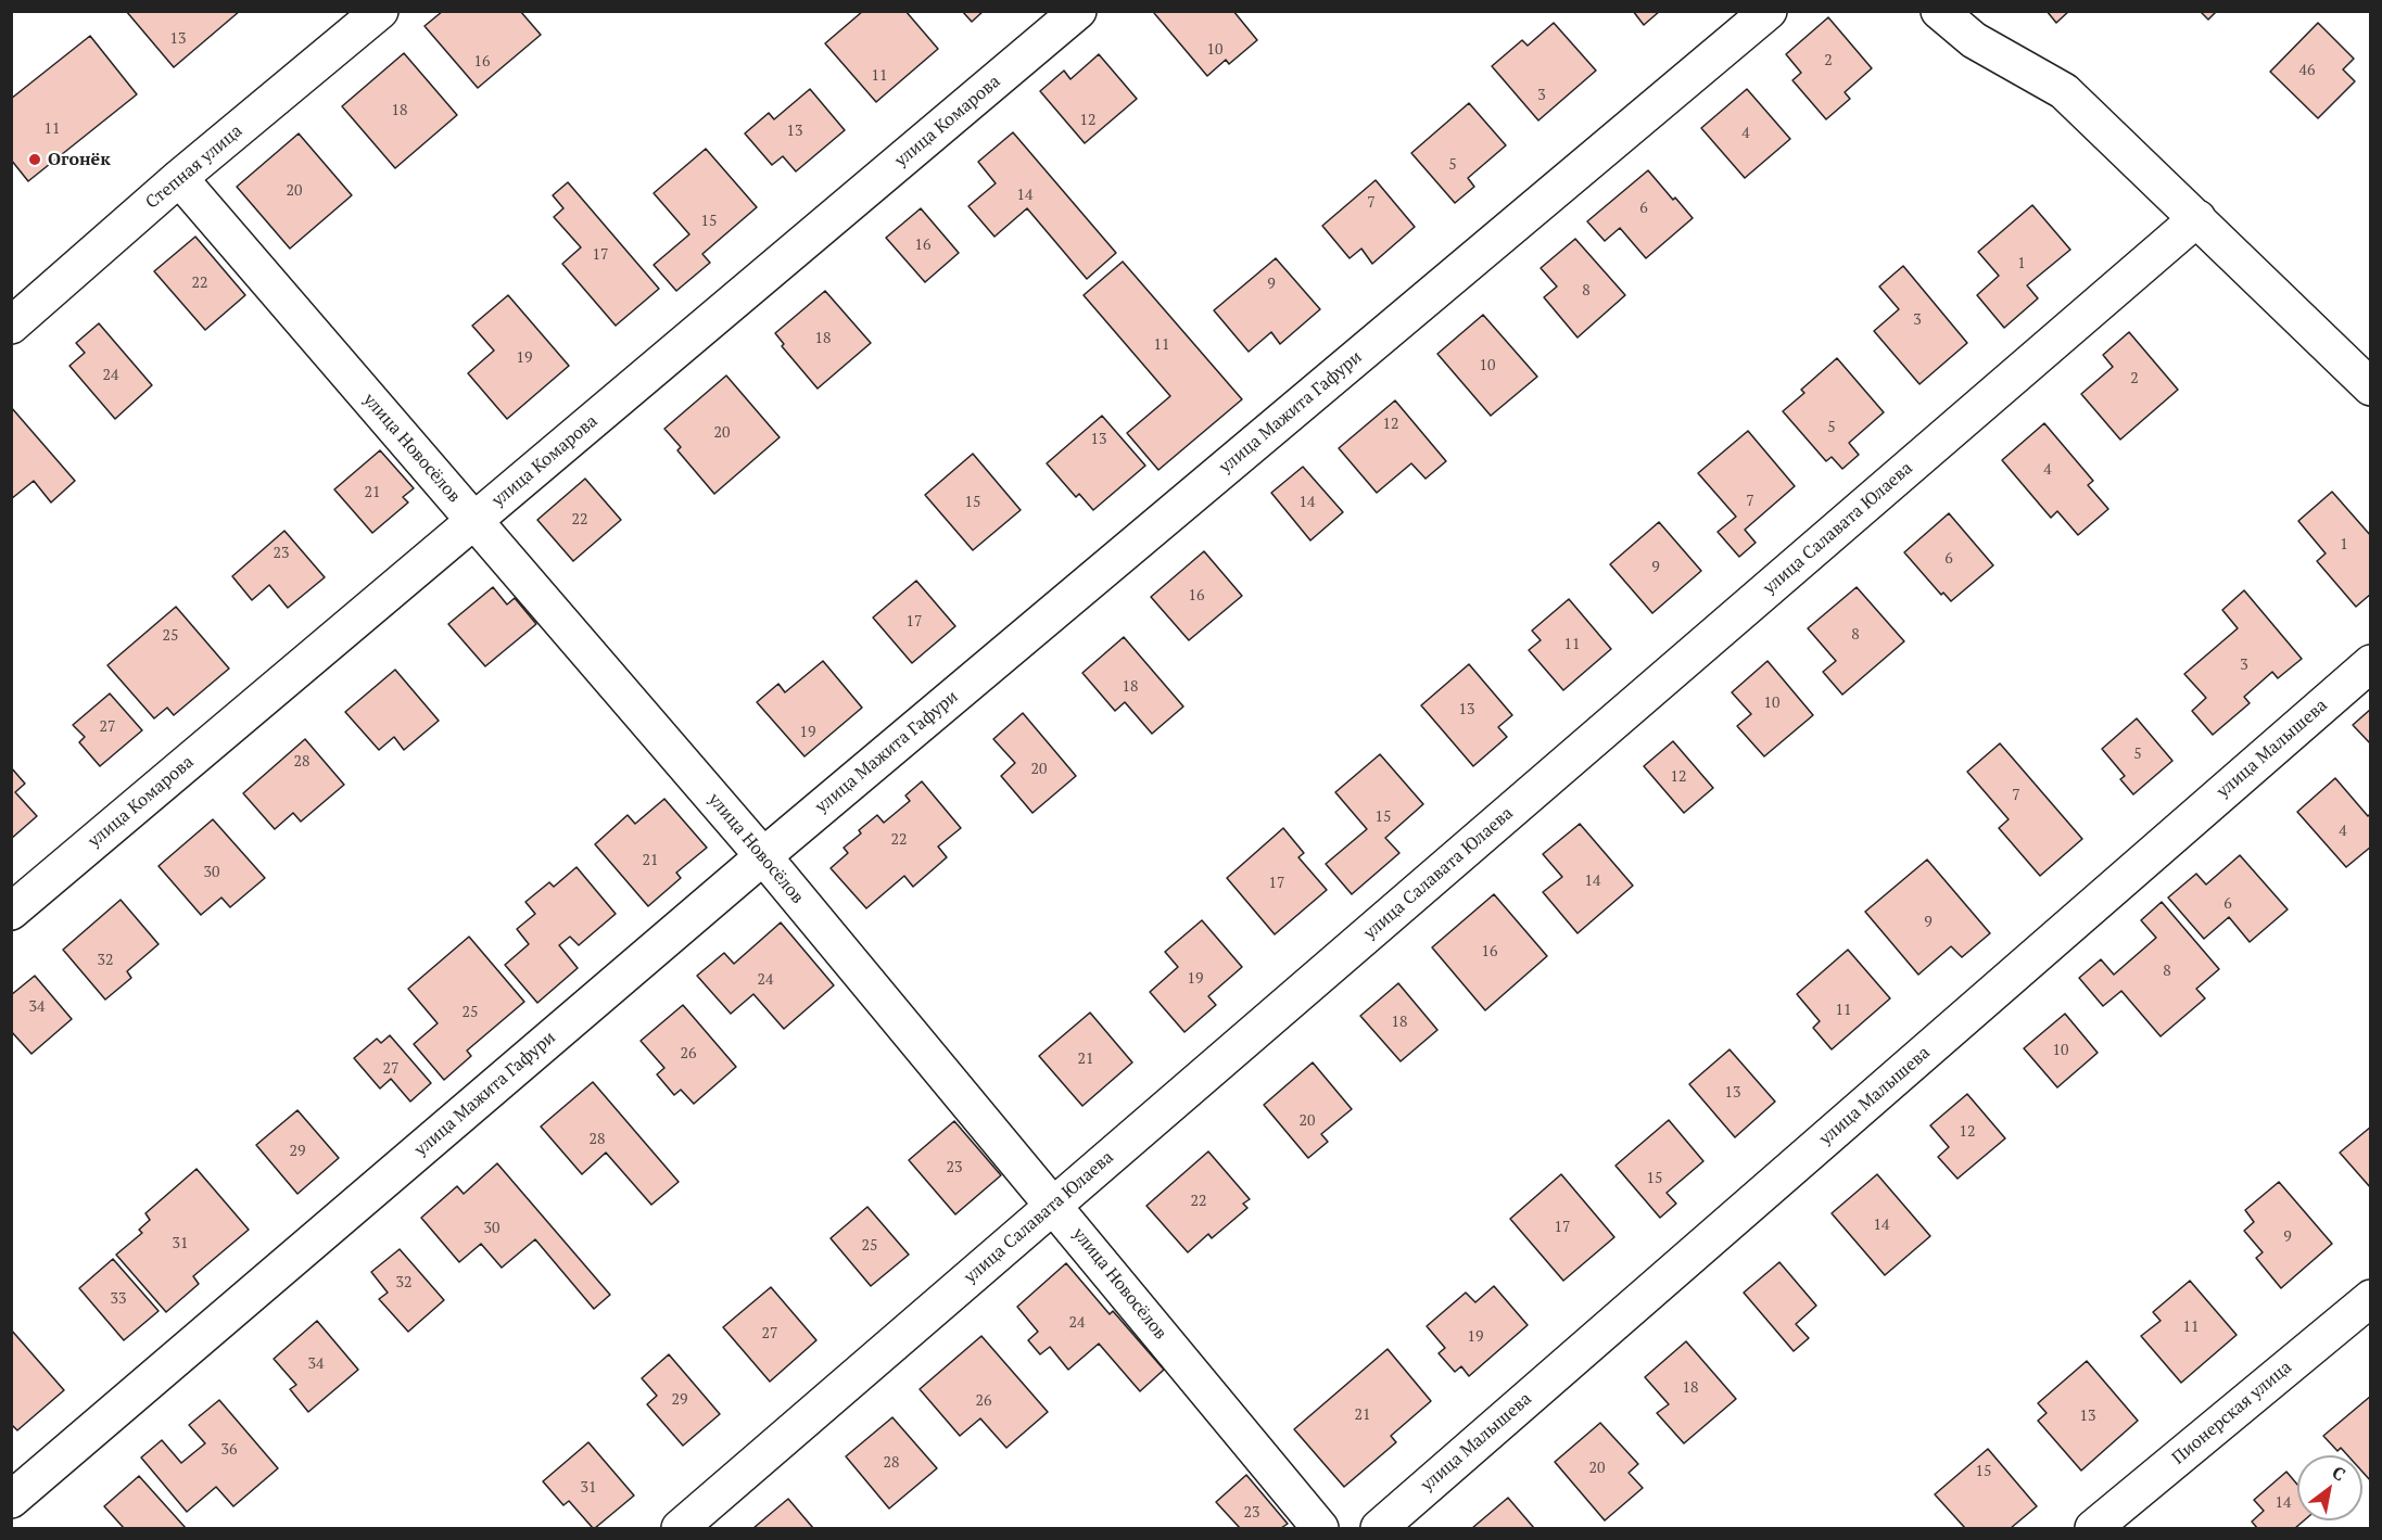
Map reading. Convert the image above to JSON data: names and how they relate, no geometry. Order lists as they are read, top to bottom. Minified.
{"streets":{"street":["улица Комарова","Степная улица","улица Мажита Гафури","улица Новосёлов","улица Салавата Юлаева","улица Малышева","Пионерская улица"]},"crossings":[["улица Комарова","улица Новосёлов"],["Степная улица","улица Новосёлов"],["улица Мажита Гафури","улица Новосёлов"],["улица Новосёлов","улица Салавата Юлаева"]],"places":["Огонёк"],"house_numbers":["13","10","2","16","46","11","3","18","12","11","13","4","5","20","14","7","6","15","16","17","1","22","9","8","3","18","11","19","10","24","2","12","5","20","13","4","21","7","15","14","22","1","23","6","9","16","17","8","25","11","3","18","10","13","27","19","5","28","20","12","7","15","4","22","21","30","14","17","6","9","16","32","8","19","24","34","11","25","18","10","26","21","27","13","20","12","28","29","23","15","22","14","17","30","9","31","25","32","33","24","11","27","19","34","18","29","26","21","13","36","28","20","15","31","14","23"],"north":"top right"}
